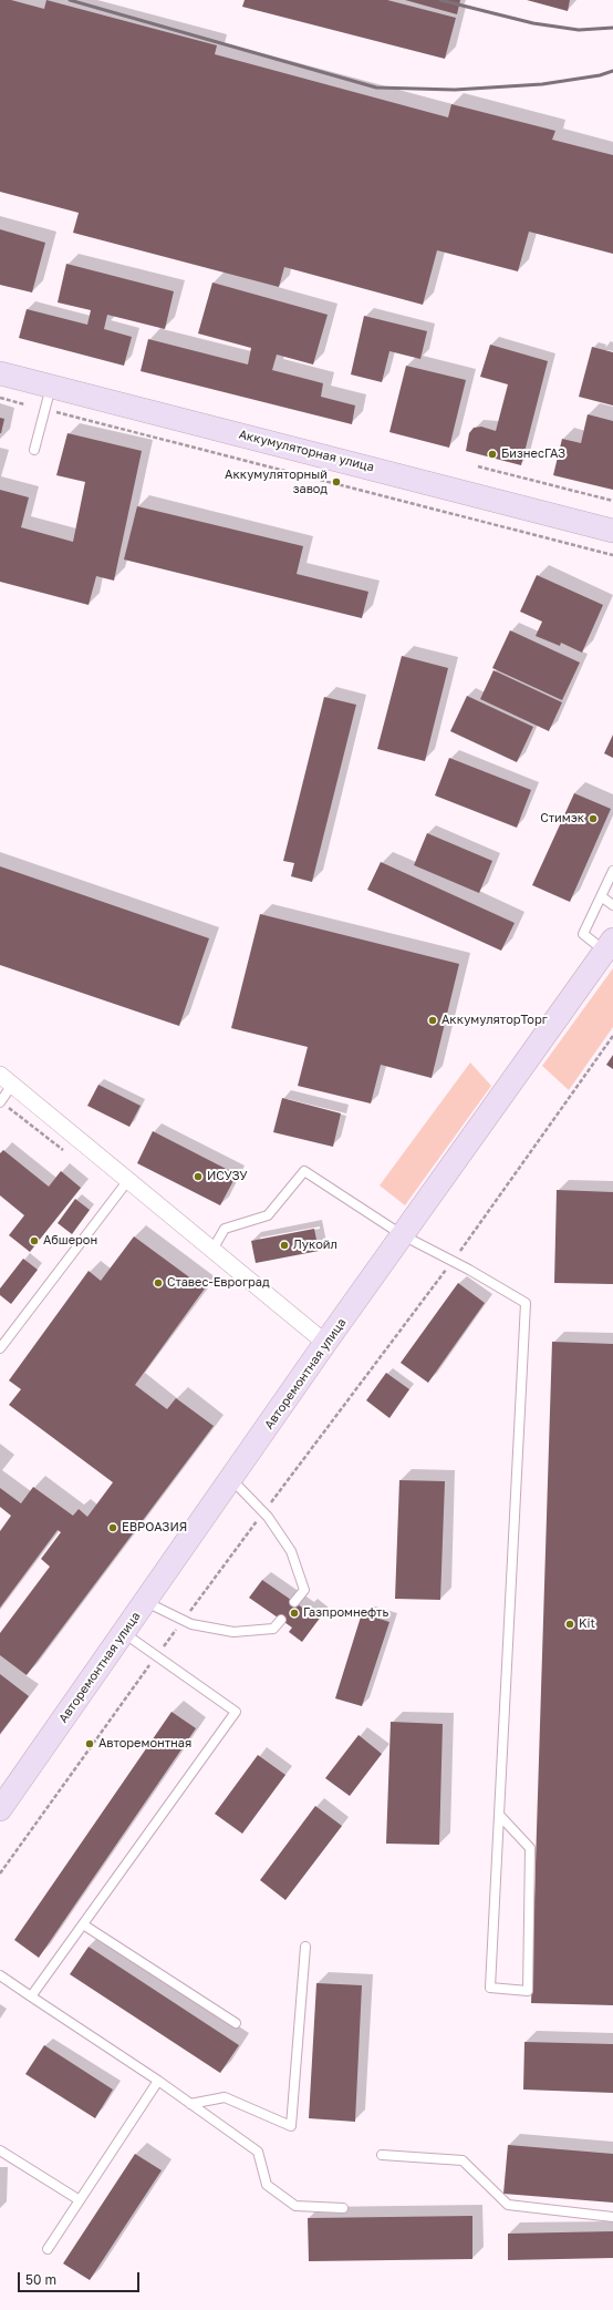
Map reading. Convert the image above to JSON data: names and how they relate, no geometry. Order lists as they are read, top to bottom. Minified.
{"streets":{"street":["Аккумуляторная улица","Авторемонтная улица"]},"places":["БизнесГАЗ","Аккумуляторный завод","Стимэк","АккумуляторТорг","ИСУЗУ","Абшерон","Лукойл","Ставес-Евроград","ЕВРОАЗИЯ","Газпромнефть","Kit","Авторемонтная"],"scale_bar":"50 m"}
